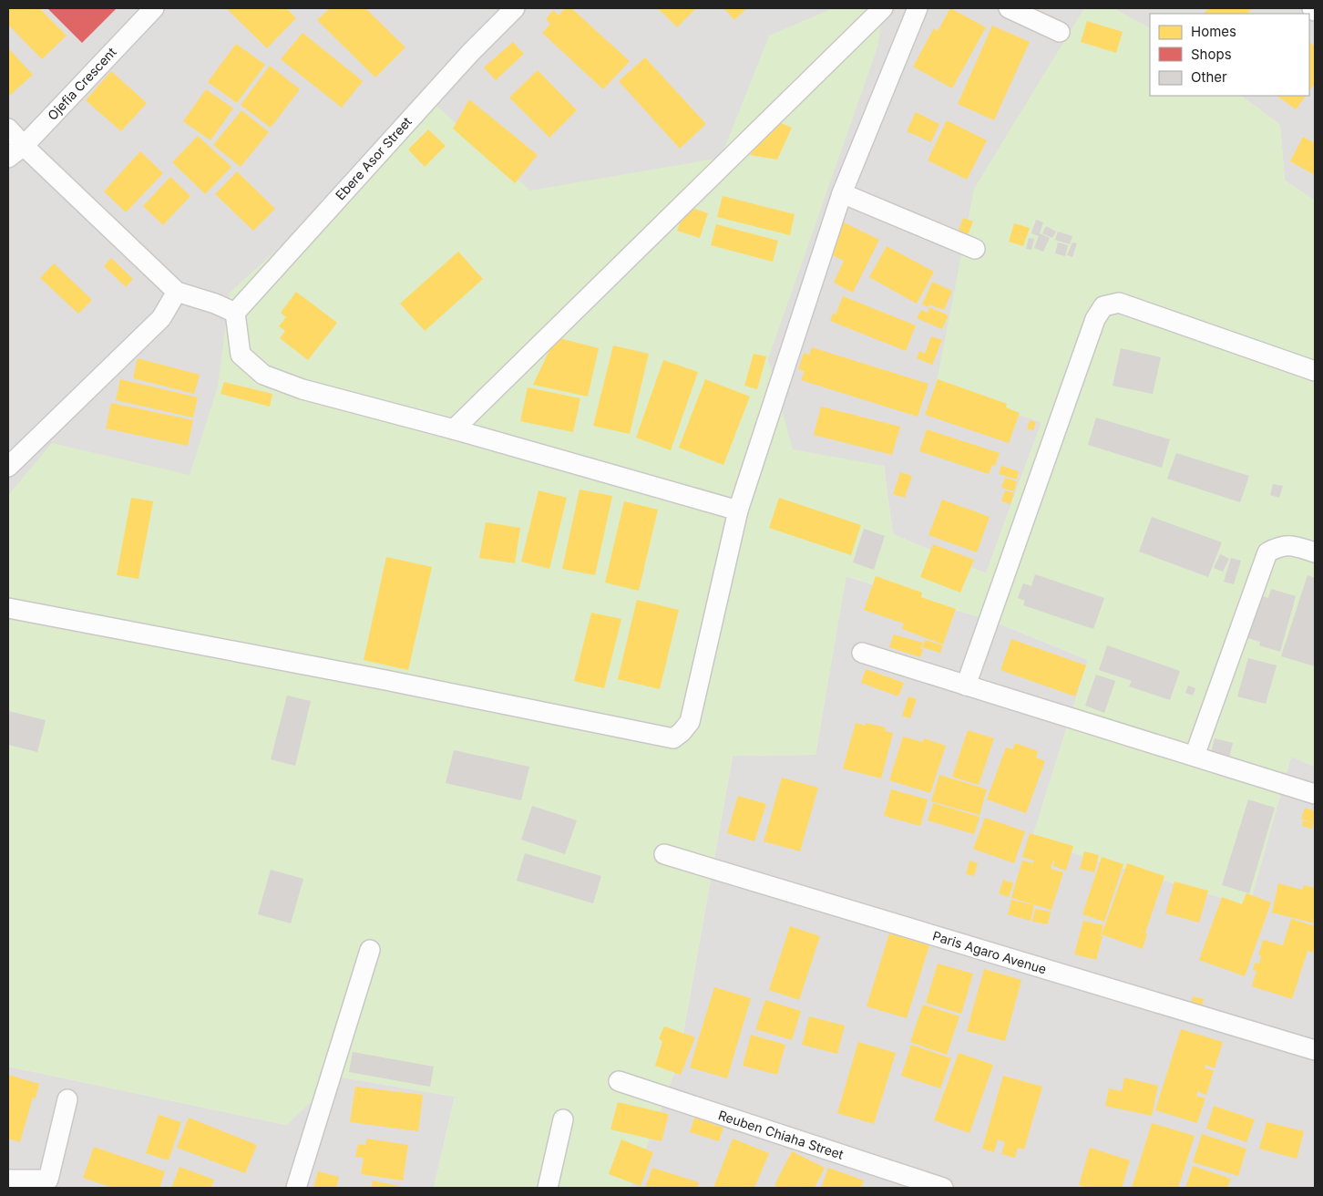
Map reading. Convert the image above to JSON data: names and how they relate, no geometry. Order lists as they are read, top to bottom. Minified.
{"streets":{"street":["Ojefia Crescent","Ebere Asor Street","Paris Agaro Avenue","Reuben Chiaha Street"]},"legend":["Homes","Shops","Other"]}
